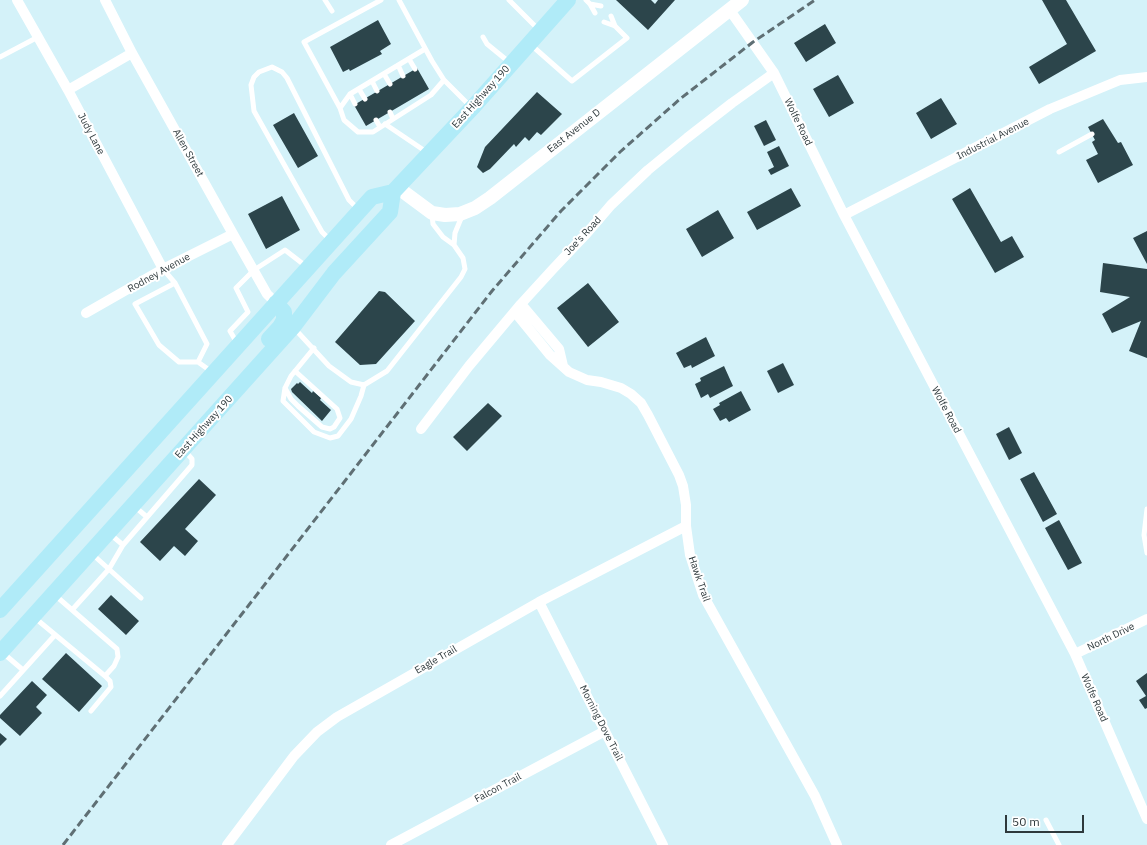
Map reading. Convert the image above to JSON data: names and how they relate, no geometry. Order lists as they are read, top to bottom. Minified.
{"streets":{"main road":["East Highway 190","East Avenue D"],"street":["Wolfe Road","Judy Lane","Industrial Avenue","Allen Street","Joe's Road","Rodney Avenue","Hawk Trail","North Drive","Eagle Trail","Morning Dove Trail","Falcon Trail"]},"crossings":[["Wolfe Road","East Avenue D"],["Wolfe Road","Industrial Avenue"],["Wolfe Road","Joe's Road"],["Wolfe Road","North Drive"],["Judy Lane","Rodney Avenue"],["Allen Street","Rodney Avenue"],["Joe's Road","Hawk Trail"],["Hawk Trail","Eagle Trail"],["Eagle Trail","Morning Dove Trail"],["Morning Dove Trail","Falcon Trail"]],"scale_bar":"50 m"}
